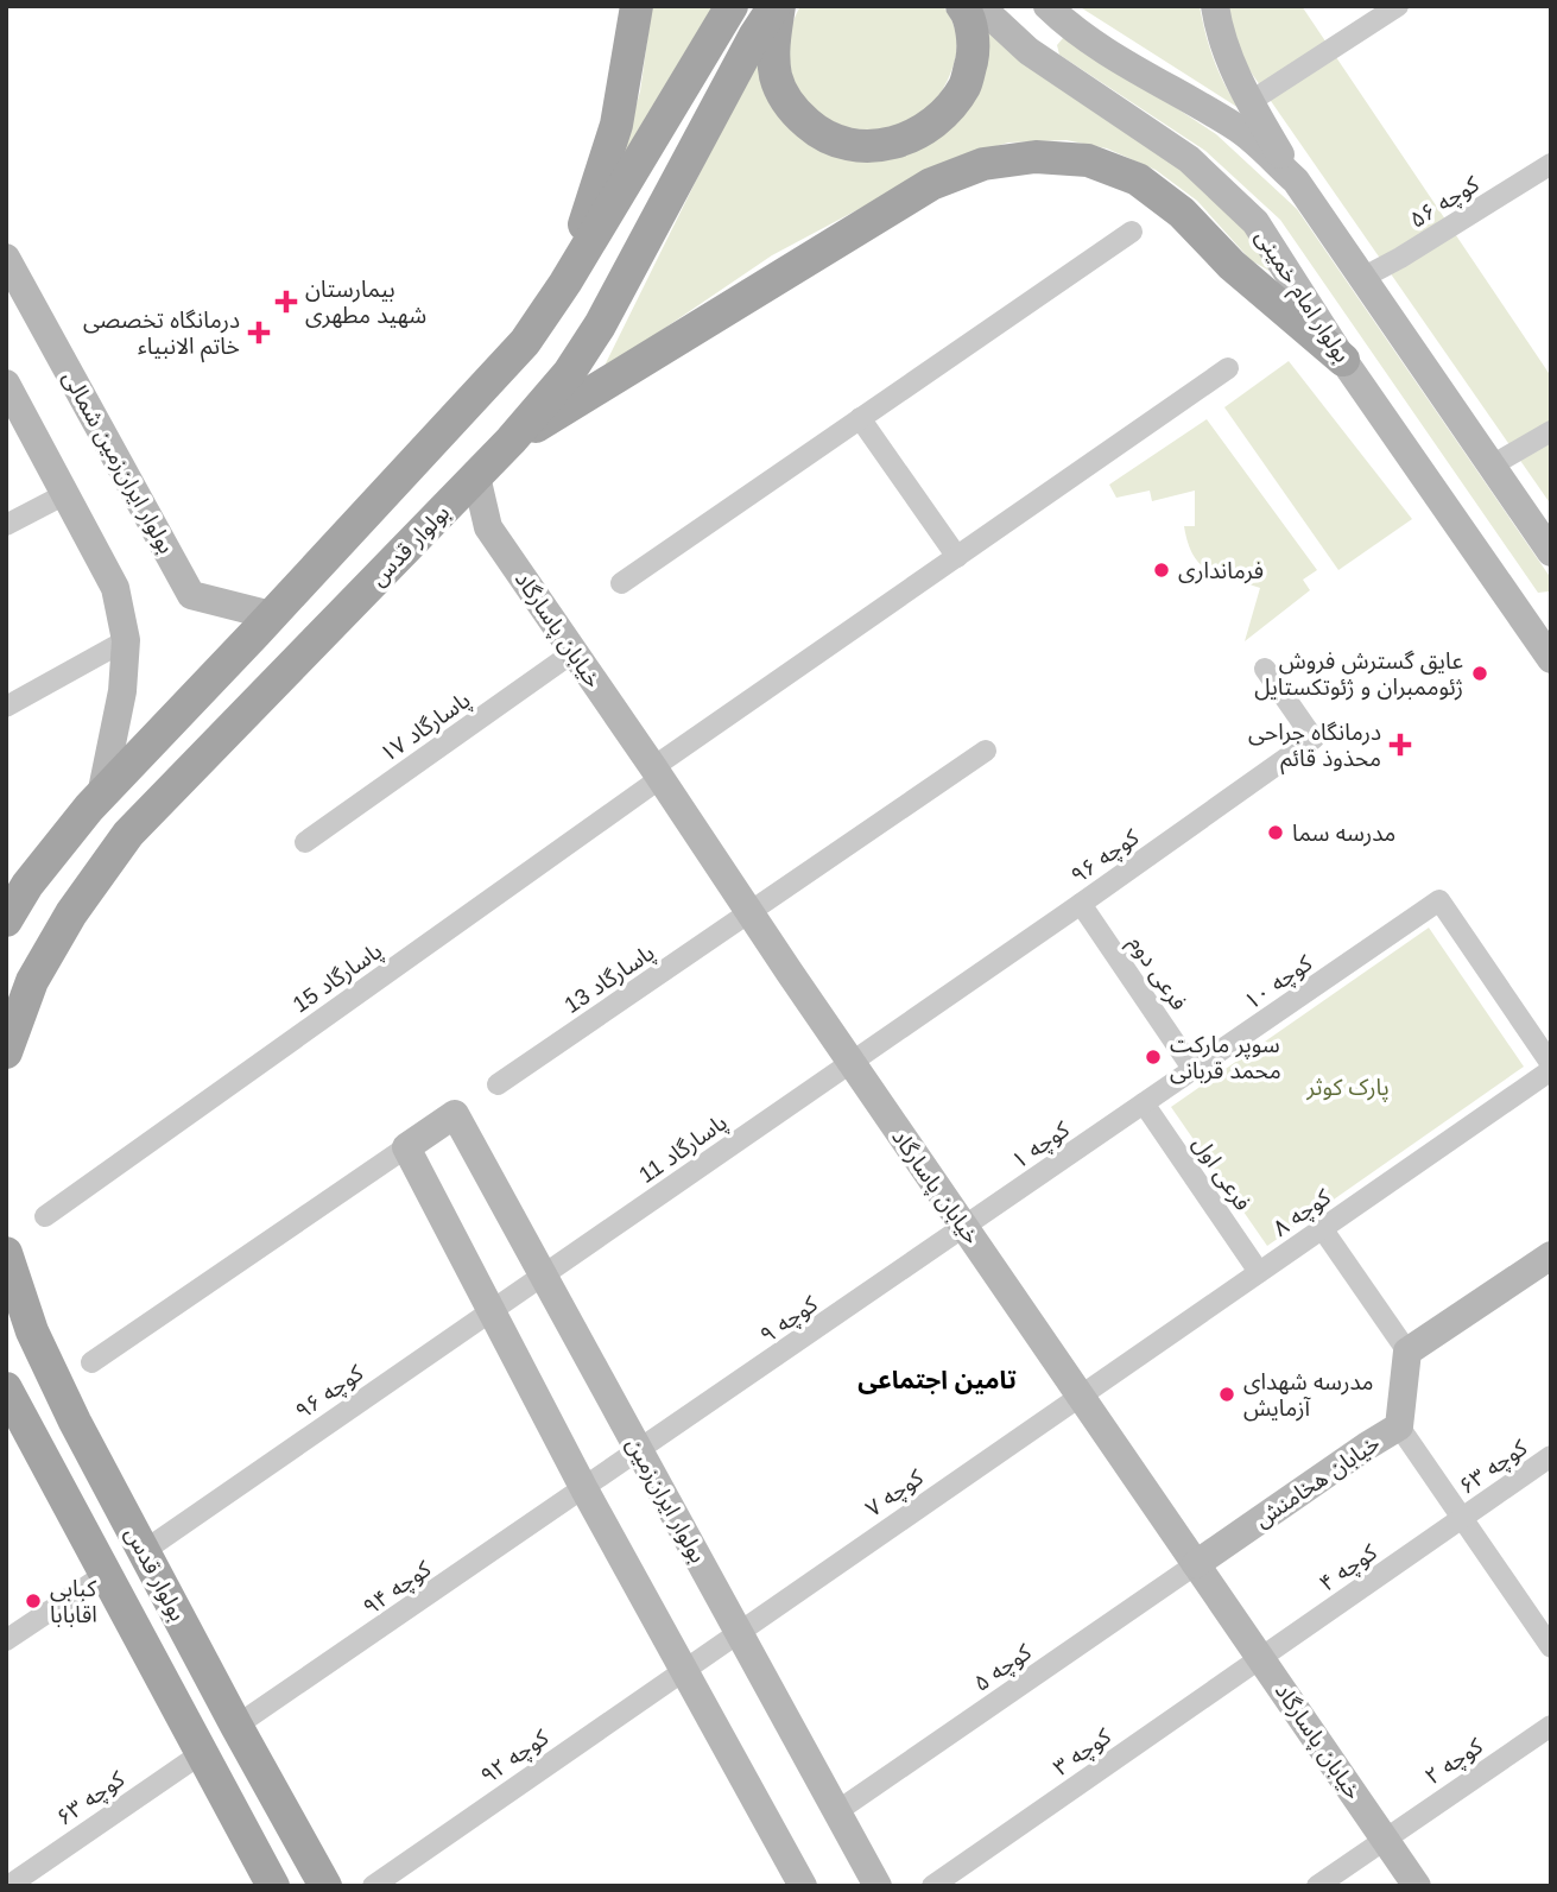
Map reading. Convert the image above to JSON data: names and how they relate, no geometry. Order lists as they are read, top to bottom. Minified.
{"streets":{"main road":["بولوار قدس"],"street":["کوچه ۵۶","بولوار امام خمینی","بولوار ایران‌زمین شمالی","خیابان پاسارگاد","پاسارگاد ۱۷","کوچه ۹۶","فرعی دوم","پاسارگاد 15","پاسارگاد 13","کوچه ۱۰","کوچه ۱","پاسارگاد 11","فرعی اول","کوچه ۸","کوچه ۹","کوچه ۶۳","خیابان هخامنش","کوچه ۷","بولوار ایران‌زمین","کوچه ۴","کوچه ۹۴","کوچه ۵","کوچه ۳","کوچه ۹۲","کوچه ۲"]},"crossings":[["بولوار قدس","خیابان پاسارگاد"],["بولوار قدس","کوچه ۹۶"],["بولوار قدس","کوچه ۶۳"],["بولوار قدس","کوچه ۹۴"],["خیابان پاسارگاد","پاسارگاد ۱۷"],["خیابان پاسارگاد","کوچه ۹۶"],["خیابان پاسارگاد","پاسارگاد 15"],["خیابان پاسارگاد","پاسارگاد 13"],["خیابان پاسارگاد","کوچه ۱"],["خیابان پاسارگاد","پاسارگاد 11"],["خیابان پاسارگاد","کوچه ۸"],["خیابان پاسارگاد","کوچه ۹"],["خیابان پاسارگاد","خیابان هخامنش"],["خیابان پاسارگاد","کوچه ۷"],["خیابان پاسارگاد","کوچه ۴"],["خیابان پاسارگاد","کوچه ۵"],["خیابان پاسارگاد","کوچه ۳"],["خیابان پاسارگاد","کوچه ۲"],["کوچه ۹۶","فرعی دوم"],["کوچه ۹۶","پاسارگاد 11"],["کوچه ۹۶","بولوار ایران‌زمین"],["فرعی دوم","کوچه ۱۰"],["کوچه ۱۰","کوچه ۱"],["کوچه ۱۰","فرعی اول"],["کوچه ۱۰","کوچه ۸"],["کوچه ۱","فرعی اول"],["کوچه ۱","کوچه ۹"],["پاسارگاد 11","بولوار ایران‌زمین"],["فرعی اول","کوچه ۸"],["کوچه ۸","کوچه ۷"],["کوچه ۹","بولوار ایران‌زمین"],["کوچه ۹","کوچه ۹۴"],["کوچه ۶۳","کوچه ۴"],["خیابان هخامنش","کوچه ۵"],["کوچه ۷","بولوار ایران‌زمین"],["کوچه ۷","کوچه ۹۲"],["بولوار ایران‌زمین","کوچه ۵"],["کوچه ۴","کوچه ۳"]],"districts":["تامین اجتماعی"],"parks":["پارک کوثر"],"places":{"health":["بیمارستان شهید مطهری","درمانگاه تخصصی خاتم الانبیاء","درمانگاه جراحی محذوذ قائم"],"other":["فرمانداری","عایق گسترش فروش ژئوممبران و ژئوتکستایل","مدرسه سما","سوپر مارکت محمد قربانی","مدرسه شهدای آزمایش","کبابی اقابابا"]}}
